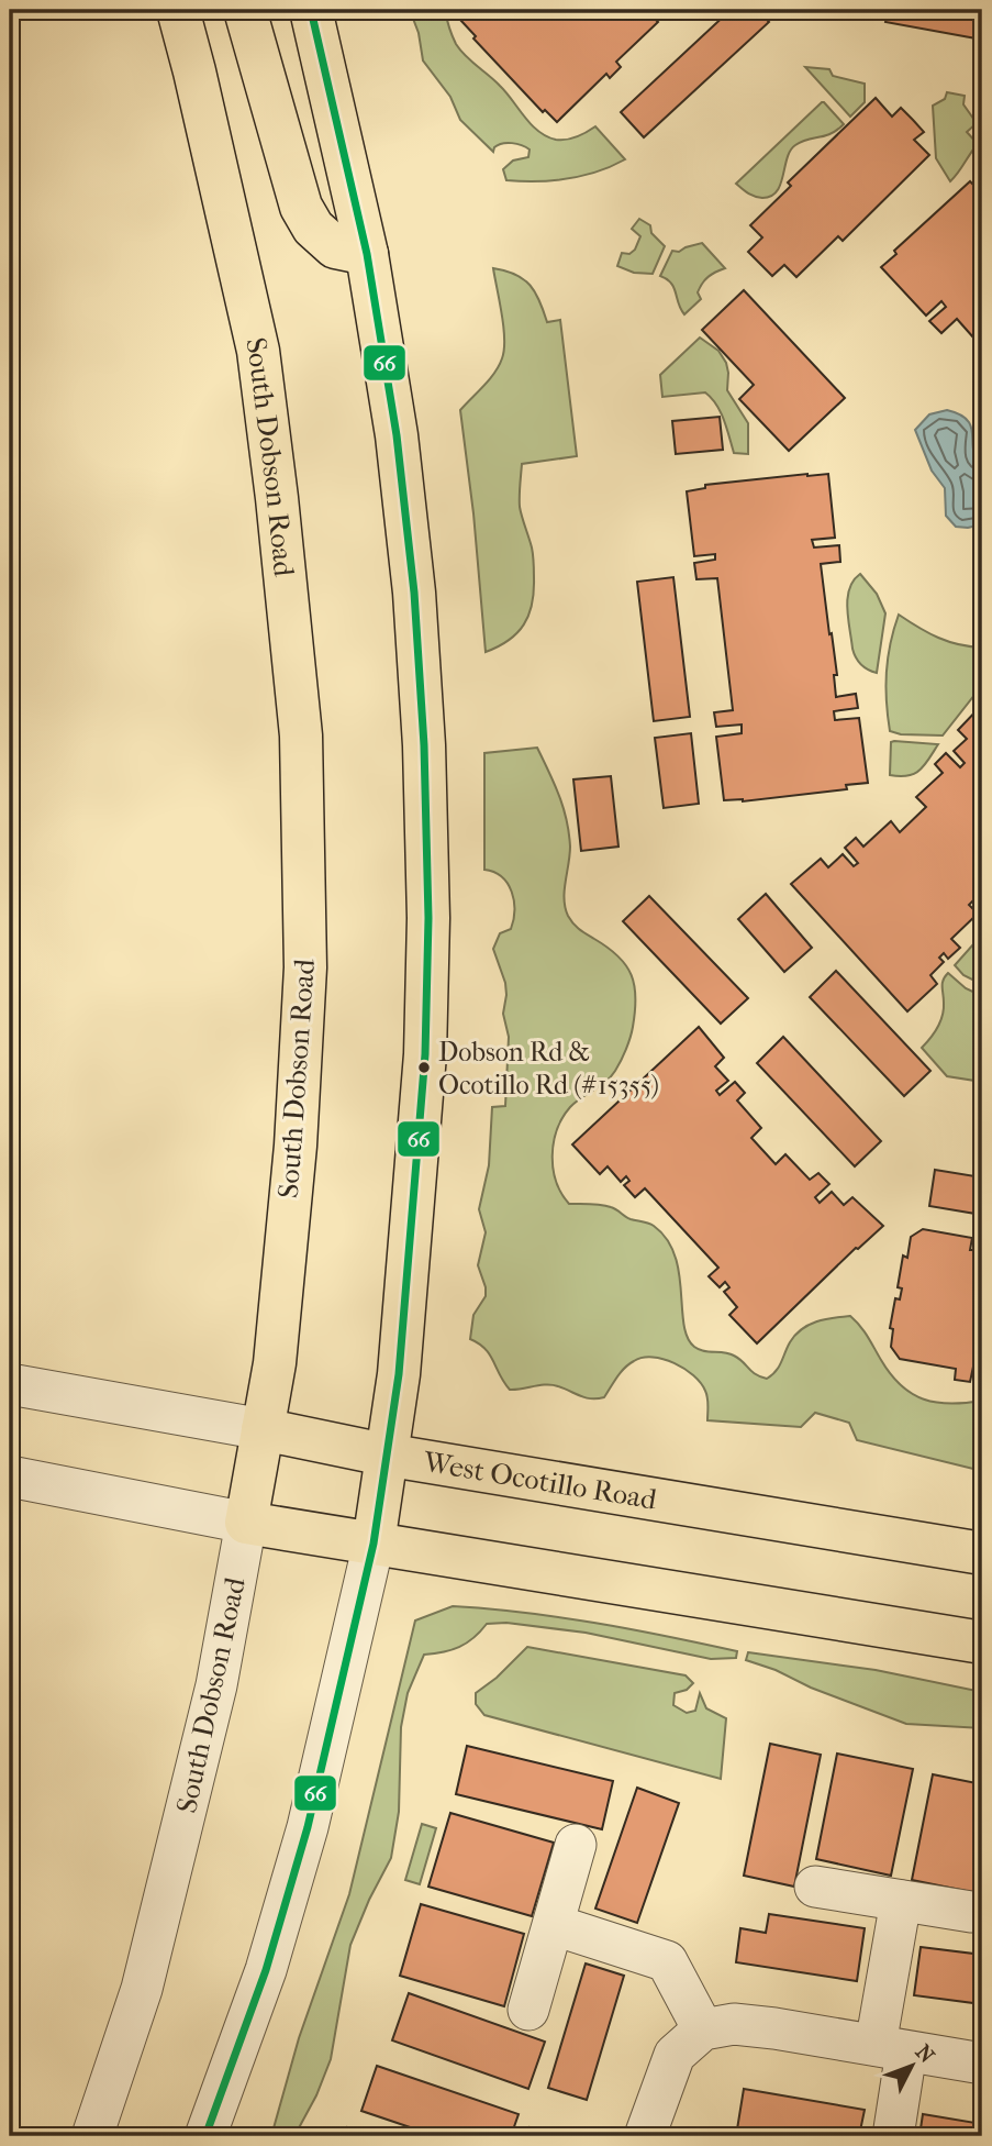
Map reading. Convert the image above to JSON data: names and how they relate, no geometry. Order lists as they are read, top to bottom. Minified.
{"streets":{"main road":["South Dobson Road","West Ocotillo Road"]},"crossings":[["South Dobson Road","West Ocotillo Road"]],"places":["Dobson Rd & Ocotillo Rd (#15355)"],"lines":["transit line 66"],"north":"top right"}
